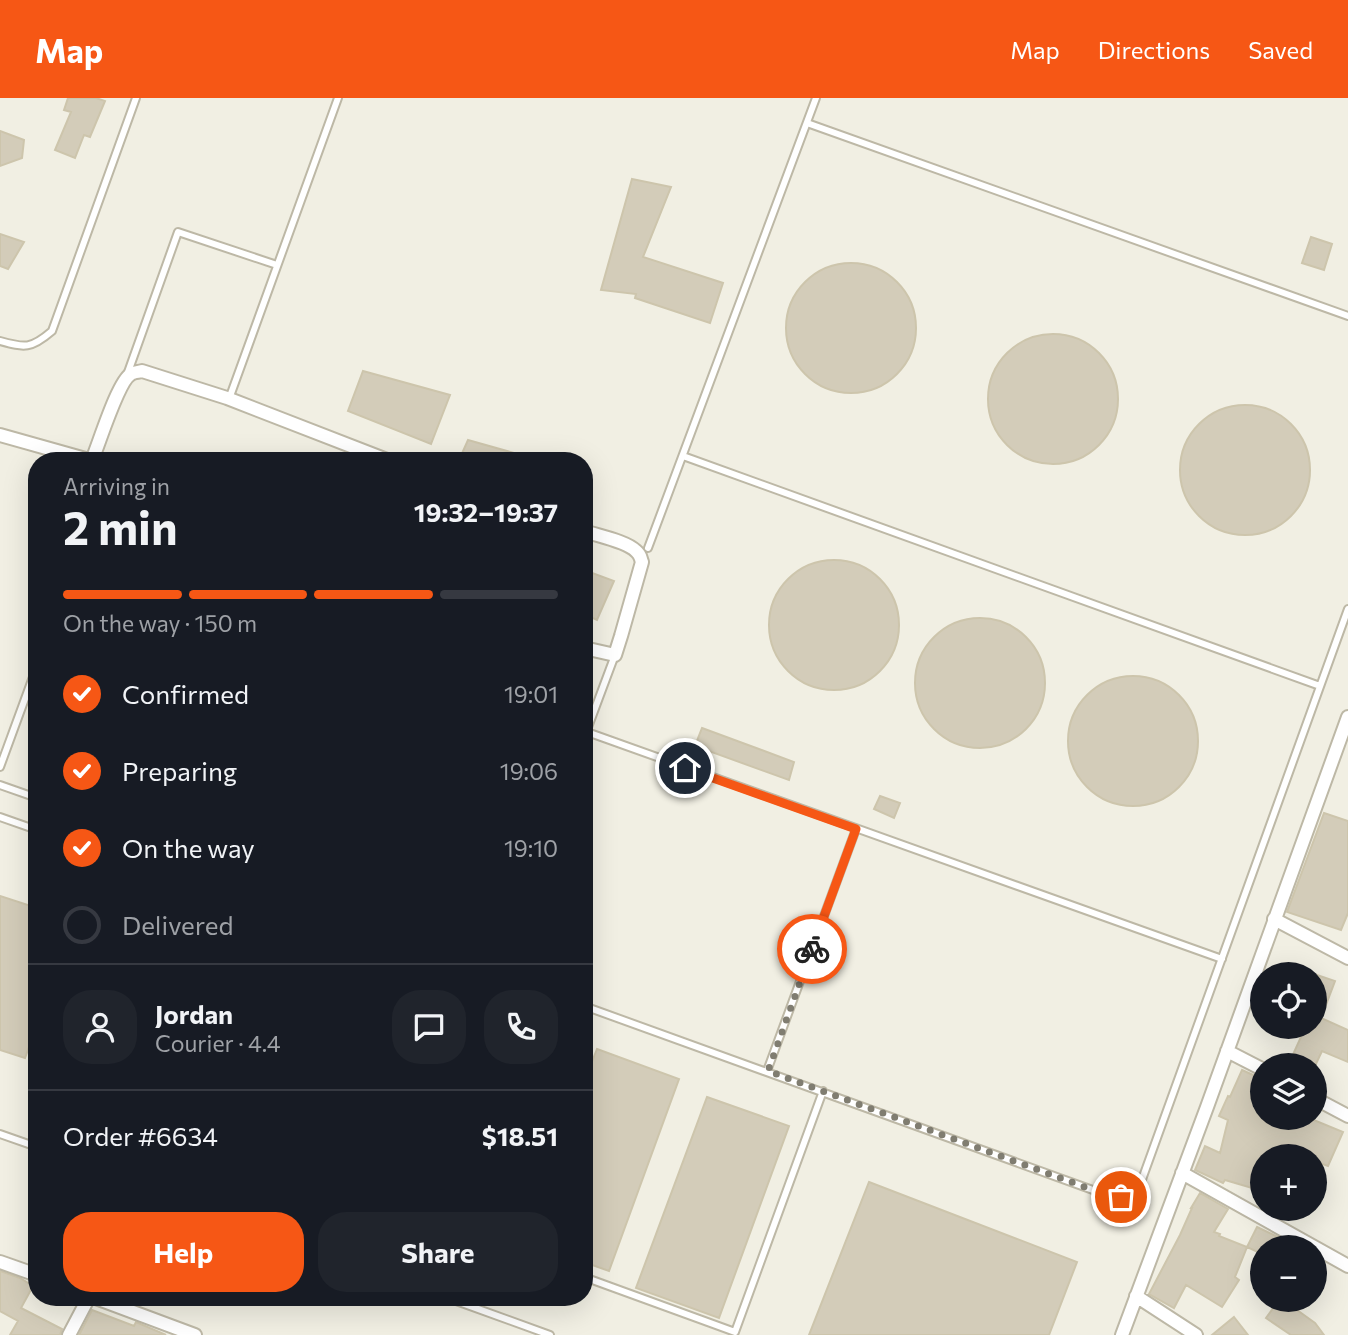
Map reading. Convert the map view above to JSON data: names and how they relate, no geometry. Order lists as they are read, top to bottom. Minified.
{"page":{"header":"Map","nav":["Map","Directions","Saved"],"heading":["2 min","Arriving in","19:32–19:37"],"panel":["Jordan","Courier · 4.4","Order #6634","$18.51"],"bar":"On the way · 150 m","list":[["Confirmed","19:01"],["Preparing","19:06"],["On the way","19:10"],"Delivered"],"map_buttons":["+","−"],"buttons":["Help","Share"]}}
